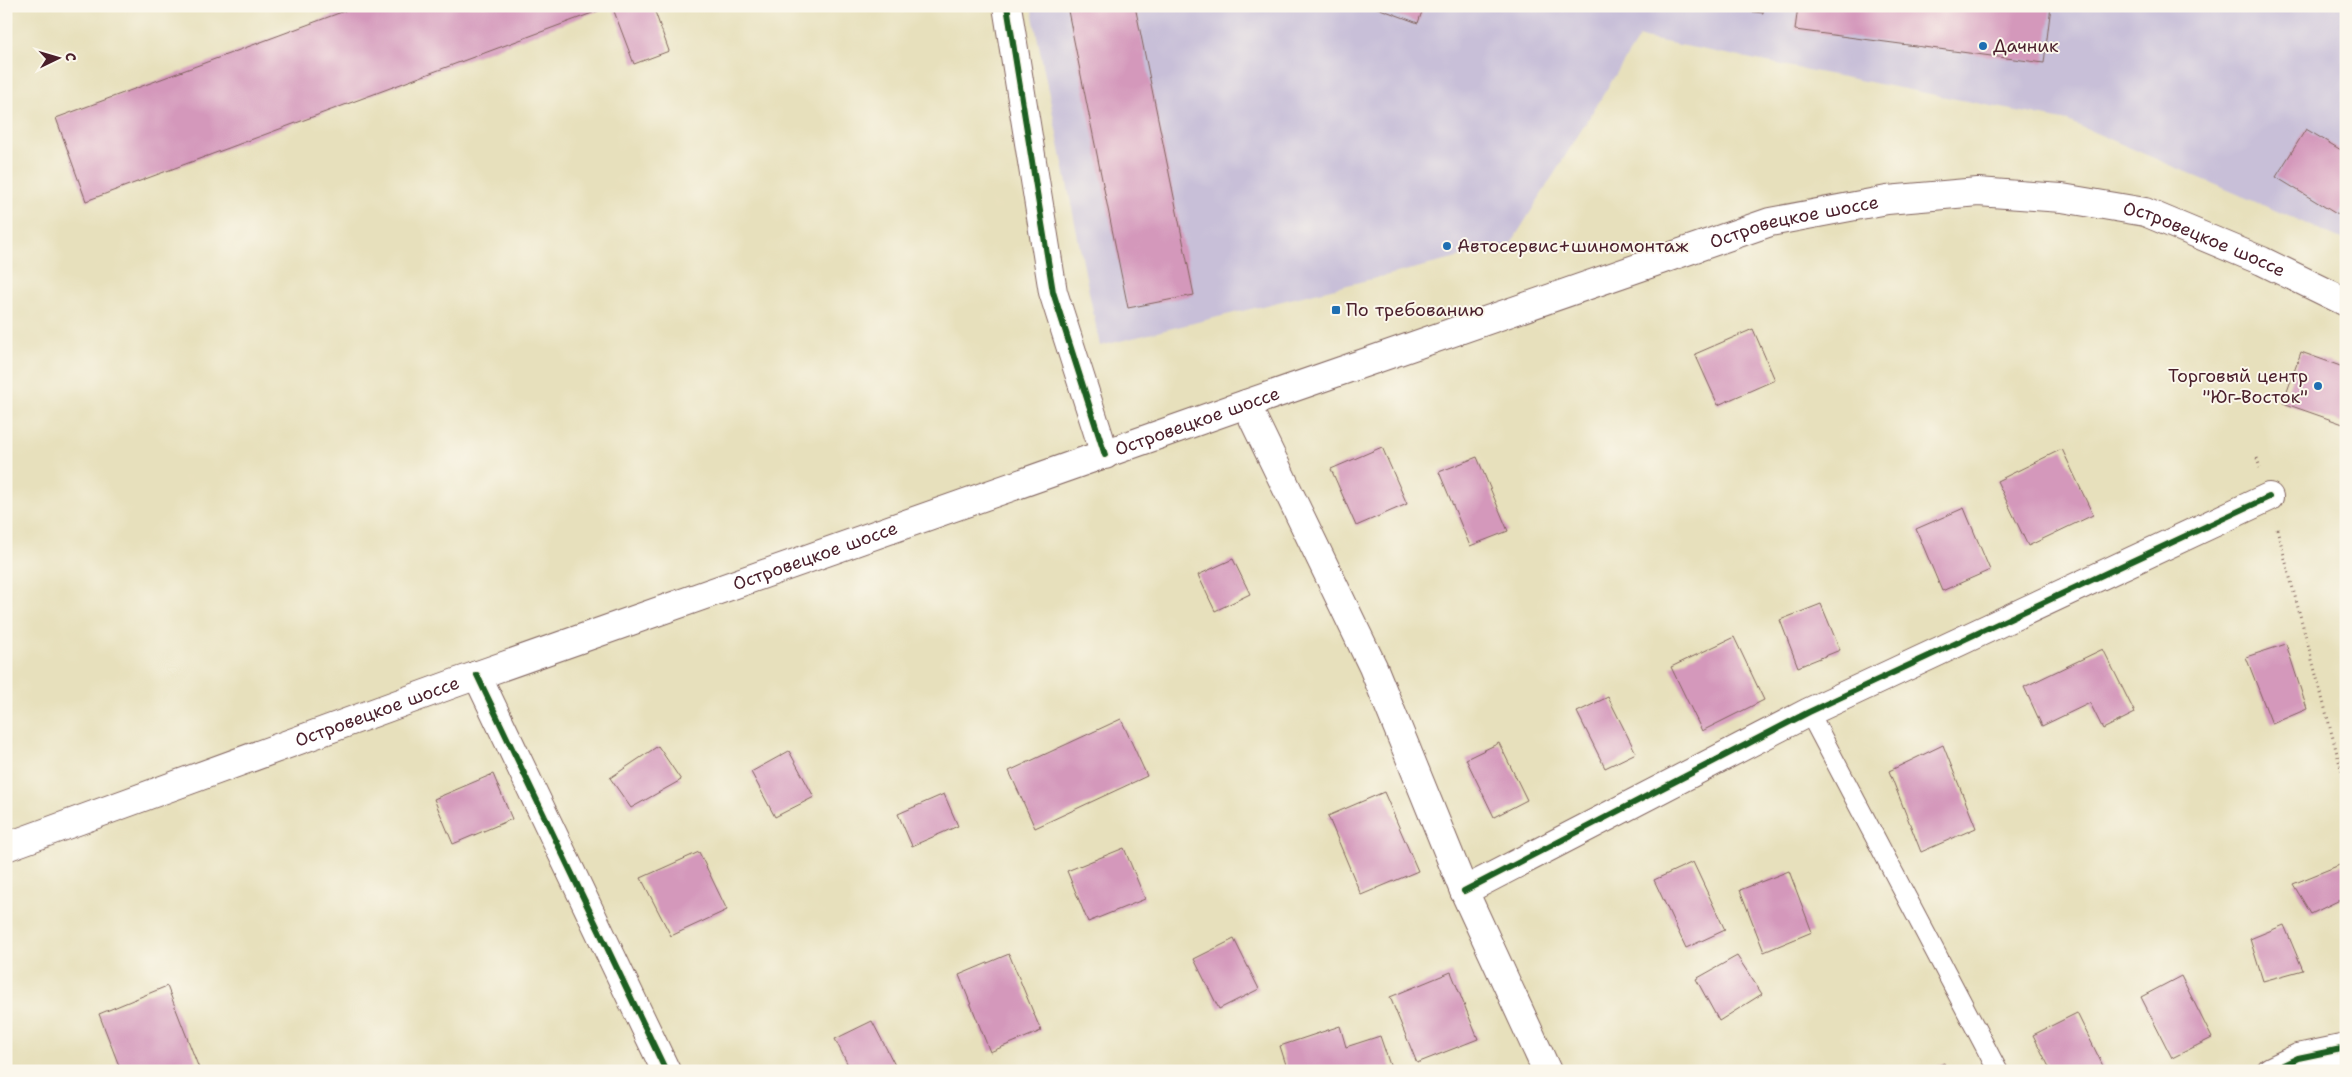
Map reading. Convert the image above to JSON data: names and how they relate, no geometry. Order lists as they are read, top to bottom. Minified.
{"streets":{"street":["Островецкое шоссе"]},"places":{"other":["Дачник","Автосервис+шиномонтаж","Торговый центр \"Юг-Восток\""],"transit":["По требованию"]},"north":"right"}
